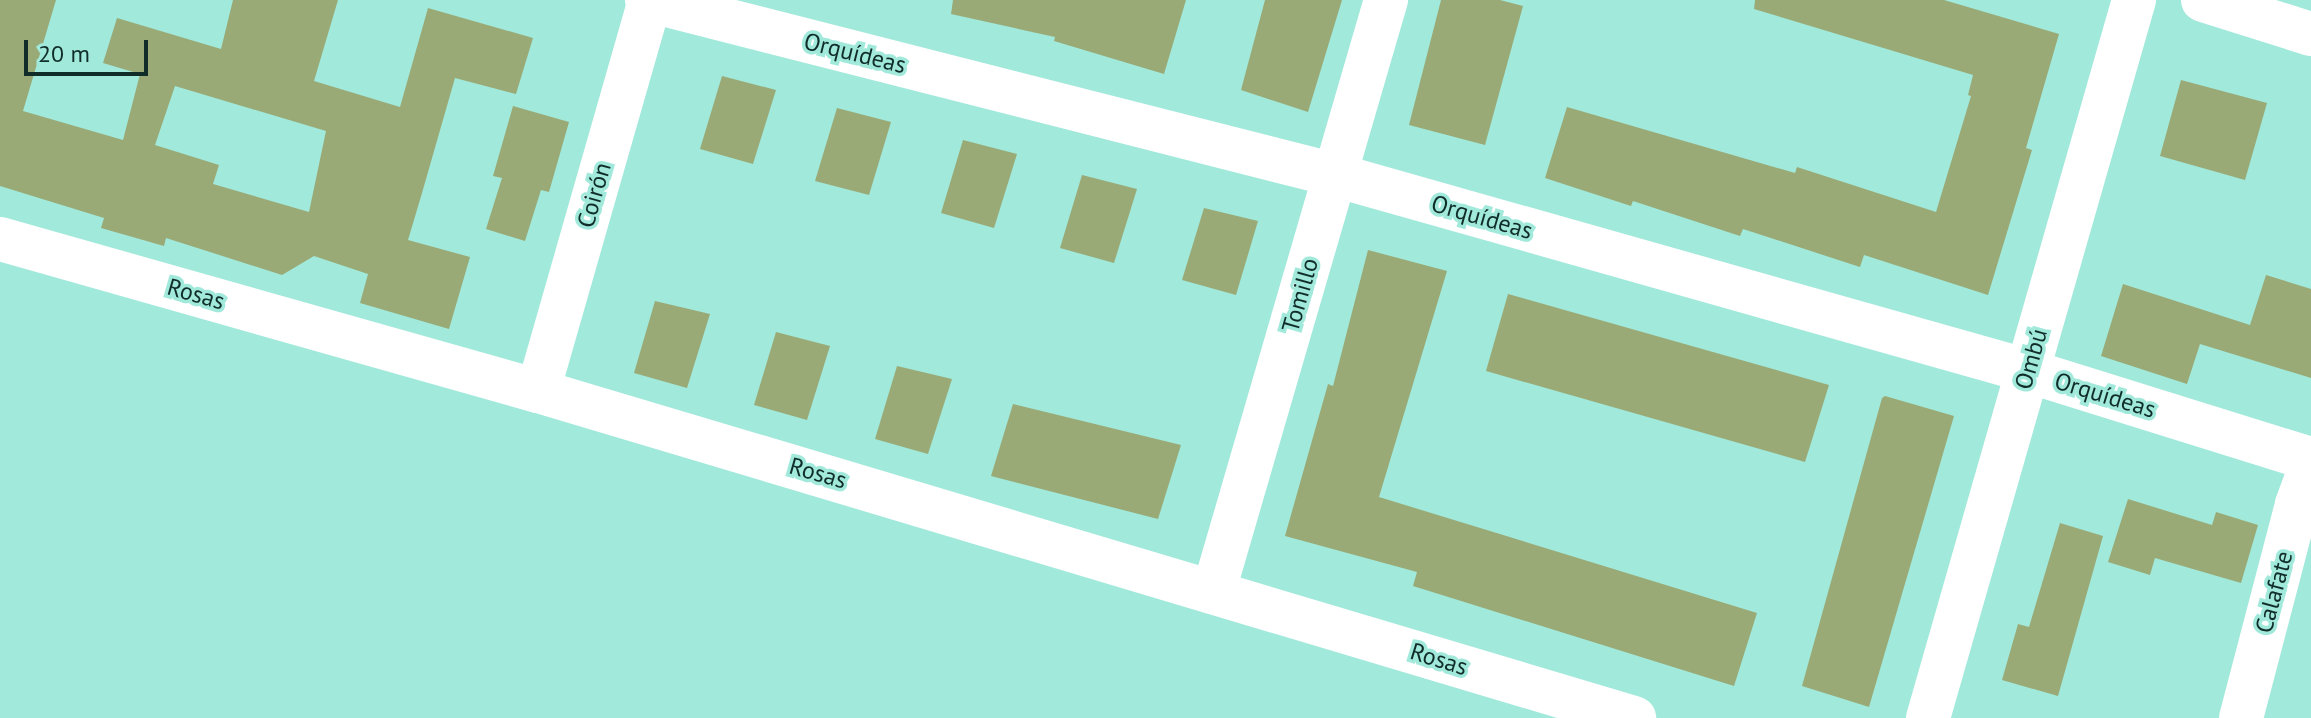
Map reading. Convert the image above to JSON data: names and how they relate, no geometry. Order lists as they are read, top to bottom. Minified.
{"streets":{"street":["Orquídeas","Coirón","Rosas","Tomillo","Ombú","Calafate"]},"crossings":[["Orquídeas","Coirón"],["Orquídeas","Tomillo"],["Orquídeas","Ombú"],["Coirón","Rosas"],["Rosas","Tomillo"]],"scale_bar":"20 m"}
